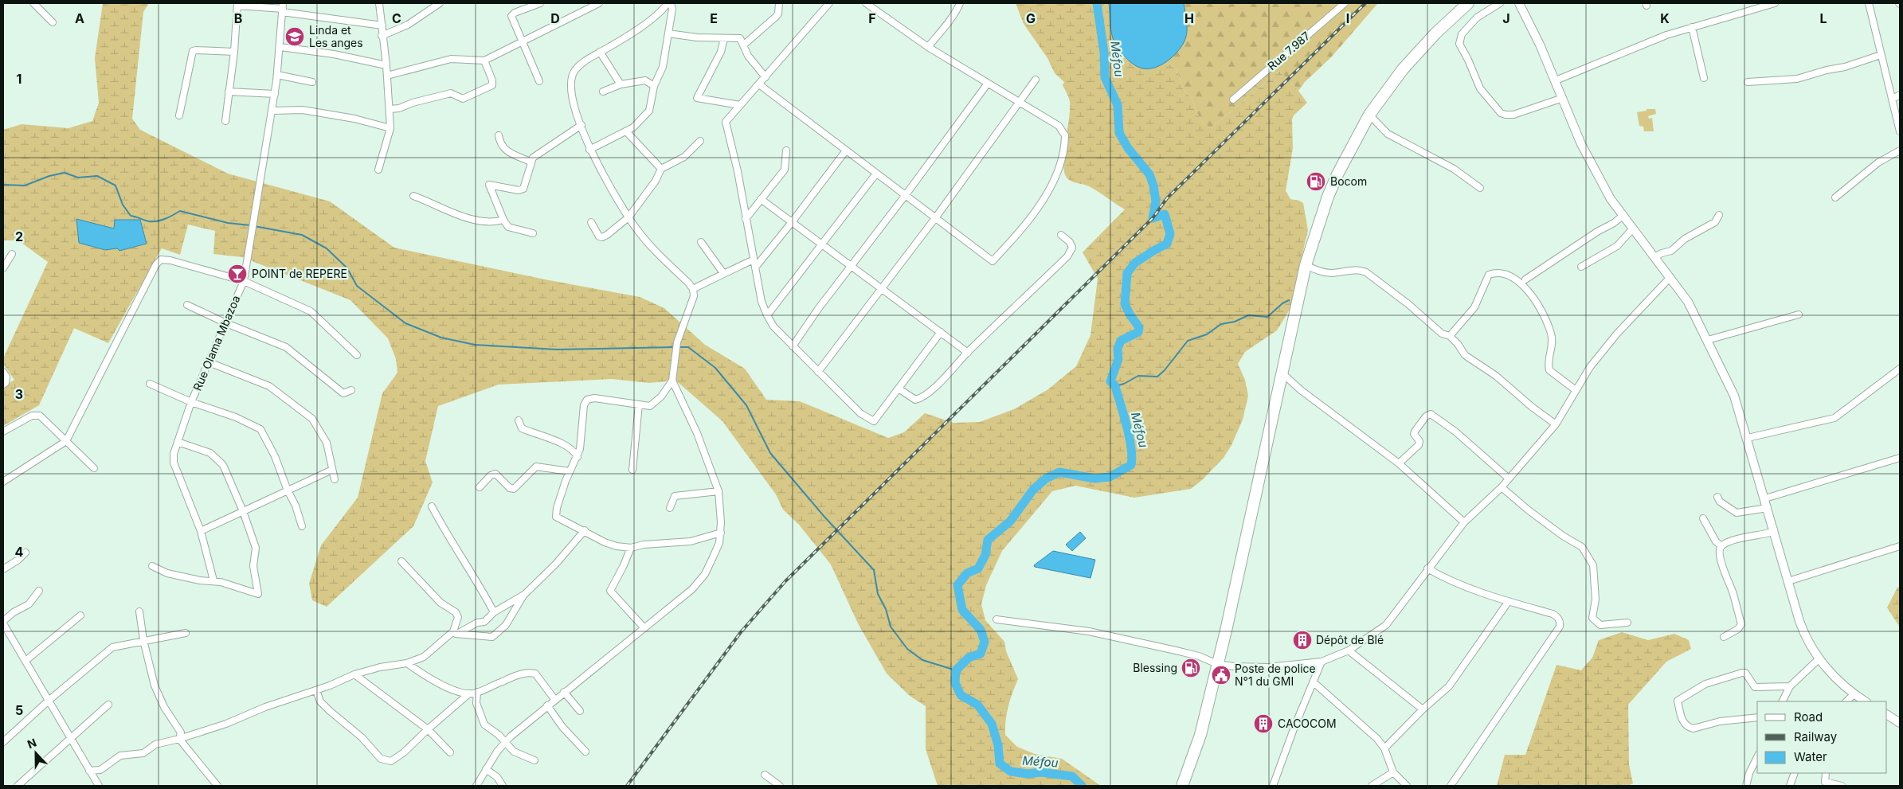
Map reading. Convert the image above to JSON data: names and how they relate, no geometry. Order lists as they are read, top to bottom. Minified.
{"streets":{"street":["Rue 7.987","Rue Olama Mbazoa"]},"water":["Méfou"],"places":{"school or university":["Linda et Les anges"],"fuel station":["Bocom","Blessing"],"bar":["POINT de REPERE"],"building":["Dépôt de Blé","CACOCOM"],"public building":["Poste de police N°1 du GMI"]},"legend":["Road","Railway","Water"],"north":"top","grid":{"columns":["A","B","C","D","E","F","G","H","I","J","K","L"],"rows":["1","2","3","4","5"]}}
